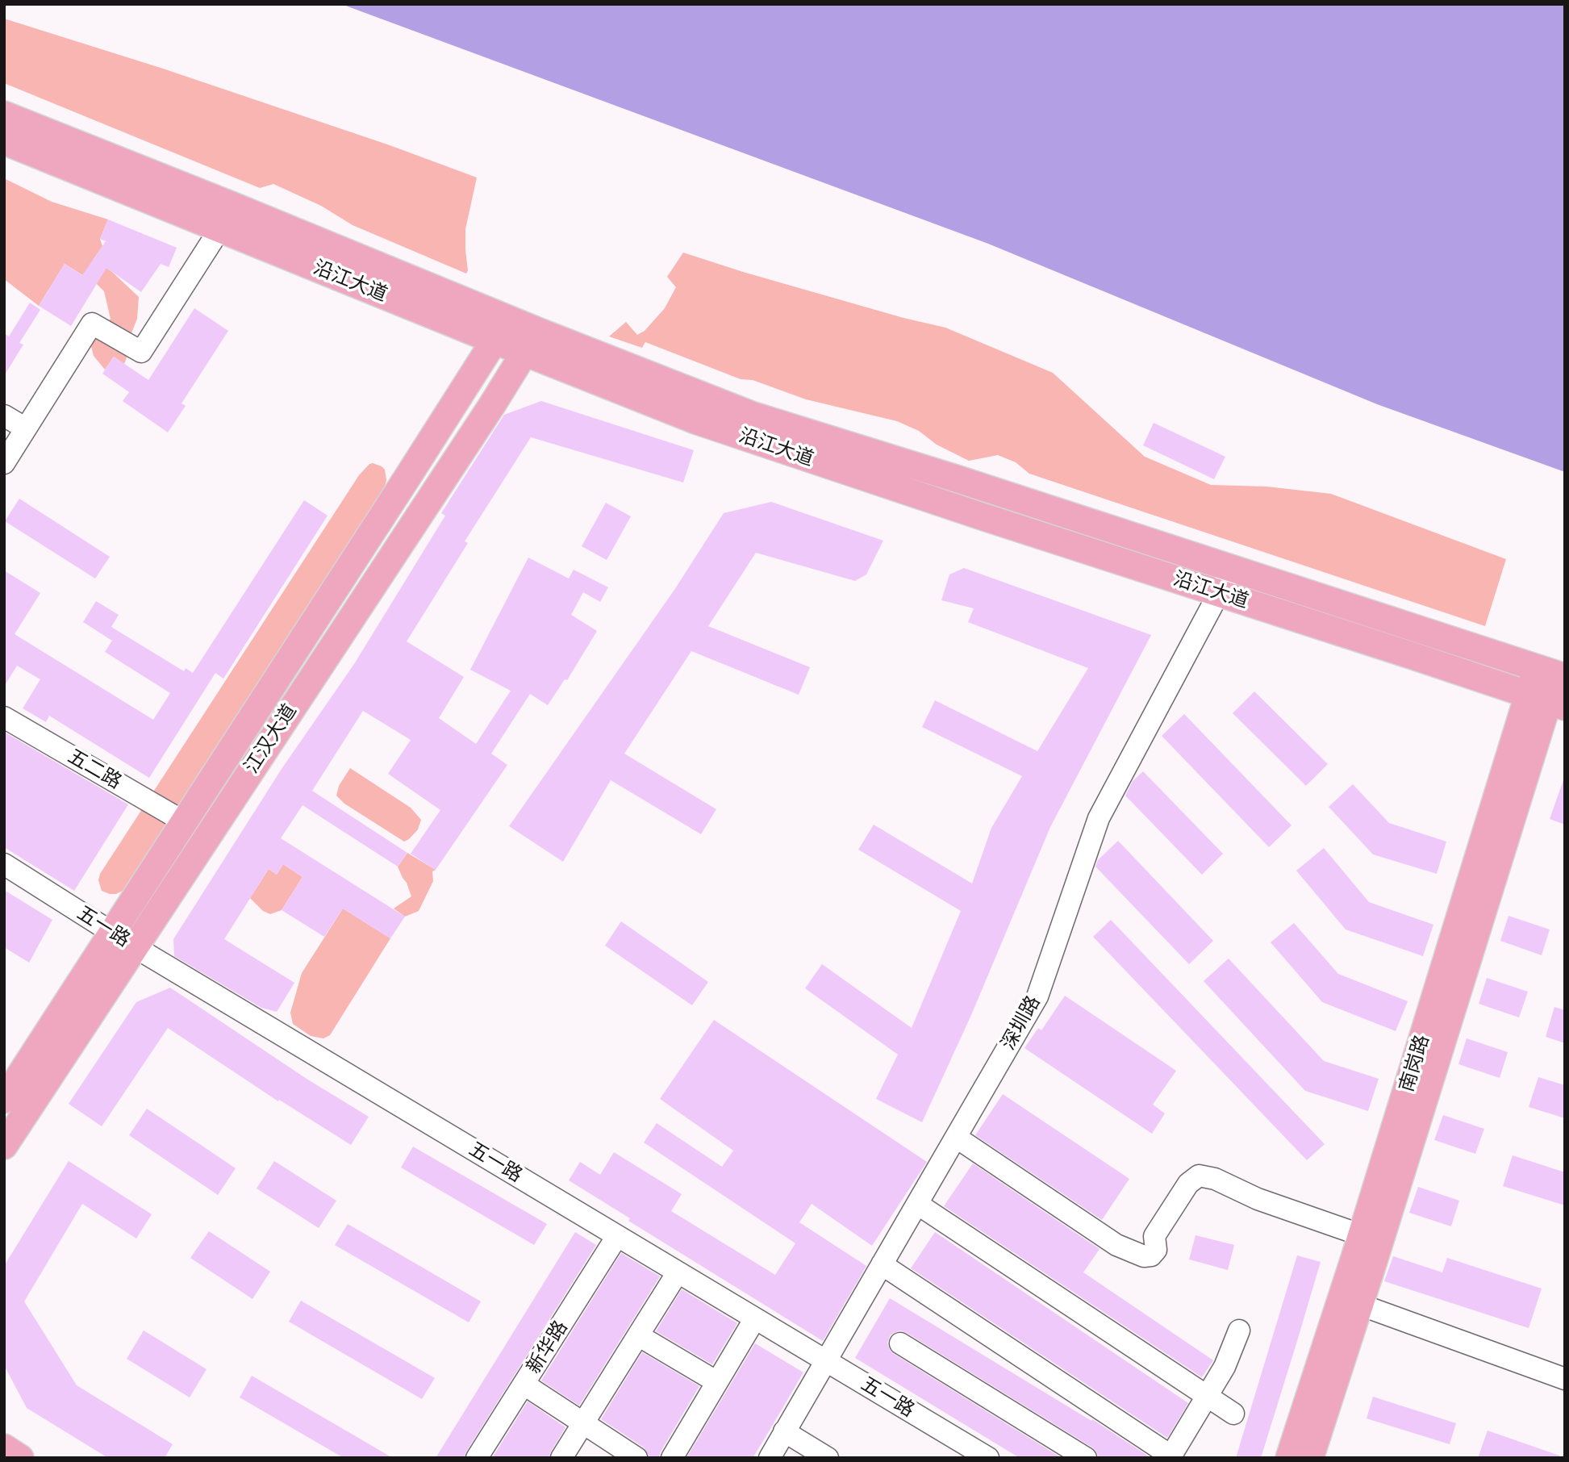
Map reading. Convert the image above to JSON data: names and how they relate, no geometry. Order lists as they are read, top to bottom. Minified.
{"streets":{"main road":["沿江大道","江汉大道","南岗路"],"street":["五二路","五一路","深圳路","新华路"]},"crossings":[["沿江大道","江汉大道"],["沿江大道","深圳路"],["沿江大道","南岗路"],["江汉大道","五二路"],["江汉大道","五一路"],["五一路","深圳路"],["五一路","新华路"]]}
